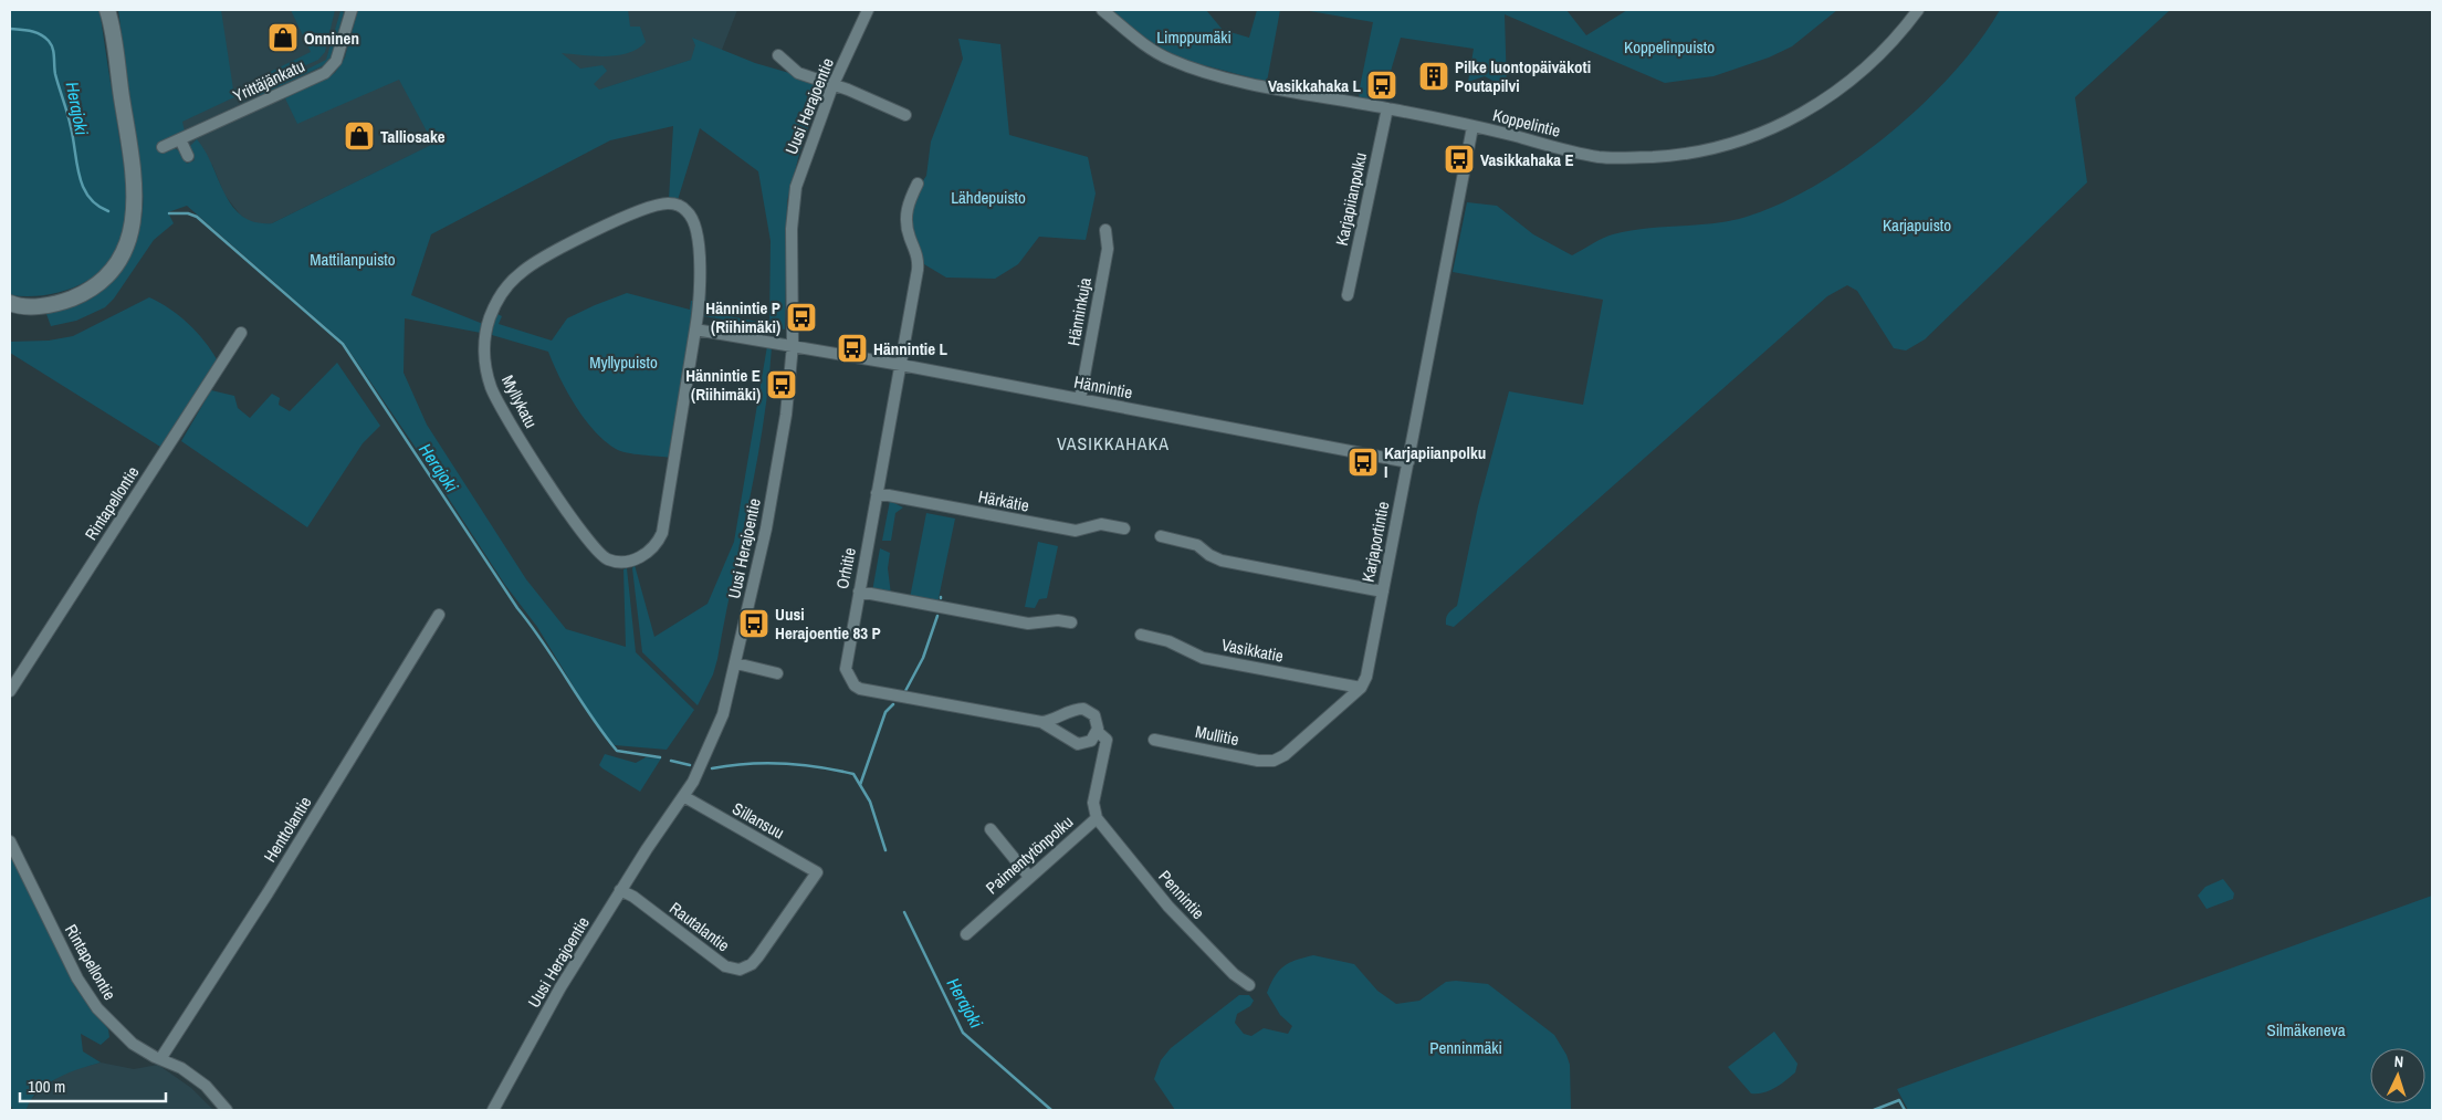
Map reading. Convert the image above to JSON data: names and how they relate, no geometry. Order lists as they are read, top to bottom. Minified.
{"streets":{"street":["Yrittäjänkatu","Uusi Herajoentie","Koppelintie","Karjapiianpolku","Hänninkuja","Hännintie","Myllykatu","Härkätie","Rintapellontie","Karjaportintie","Orhitie","Vasikkatie","Mullitie","Sillansuu","Henttolantie","Paimentytönpolku","Pennintie","Rautalantie"]},"crossings":[["Uusi Herajoentie","Hännintie"],["Uusi Herajoentie","Sillansuu"],["Uusi Herajoentie","Rautalantie"],["Koppelintie","Karjapiianpolku"],["Koppelintie","Karjaportintie"],["Hänninkuja","Hännintie"],["Hännintie","Karjaportintie"],["Hännintie","Orhitie"],["Härkätie","Orhitie"],["Rintapellontie","Henttolantie"],["Karjaportintie","Vasikkatie"],["Karjaportintie","Mullitie"],["Orhitie","Paimentytönpolku"],["Vasikkatie","Mullitie"],["Sillansuu","Rautalantie"],["Paimentytönpolku","Pennintie"]],"districts":["VASIKKAHAKA"],"water":["Herajoki"],"parks":["Limppumäki","Koppelinpuisto","Lähdepuisto","Karjapuisto","Mattilanpuisto","Myllypuisto","Silmäkeneva","Penninmäki"],"places":{"shop":["Onninen","Talliosake"],"building":["Pilke luontopäiväkoti Poutapilvi"],"bus stop":["Vasikkahaka L","Vasikkahaka E","Hännintie P (Riihimäki)","Hännintie L","Hännintie E (Riihimäki)","Karjapiianpolku I","Uusi Herajoentie 83 P"]},"scale_bar":"100 m","north":"top"}
